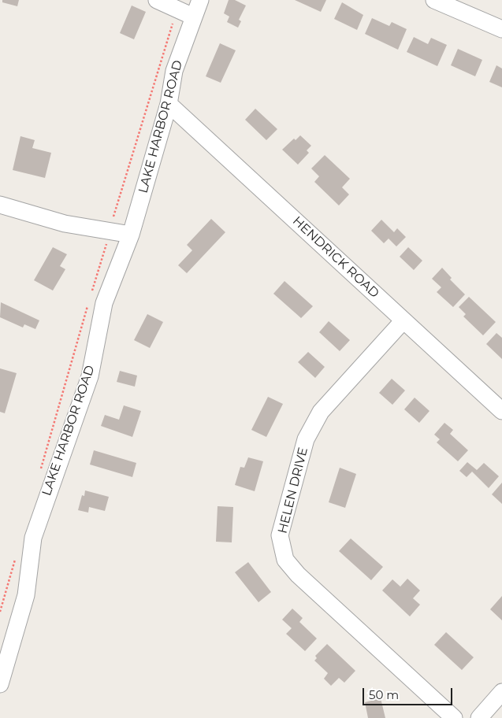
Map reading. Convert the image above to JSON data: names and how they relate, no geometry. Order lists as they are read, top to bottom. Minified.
{"streets":{"street":["LAKE HARBOR ROAD","HENDRICK ROAD","HELEN DRIVE"]},"crossings":[["LAKE HARBOR ROAD","HENDRICK ROAD"],["HENDRICK ROAD","HELEN DRIVE"]],"scale_bar":"50 m"}
